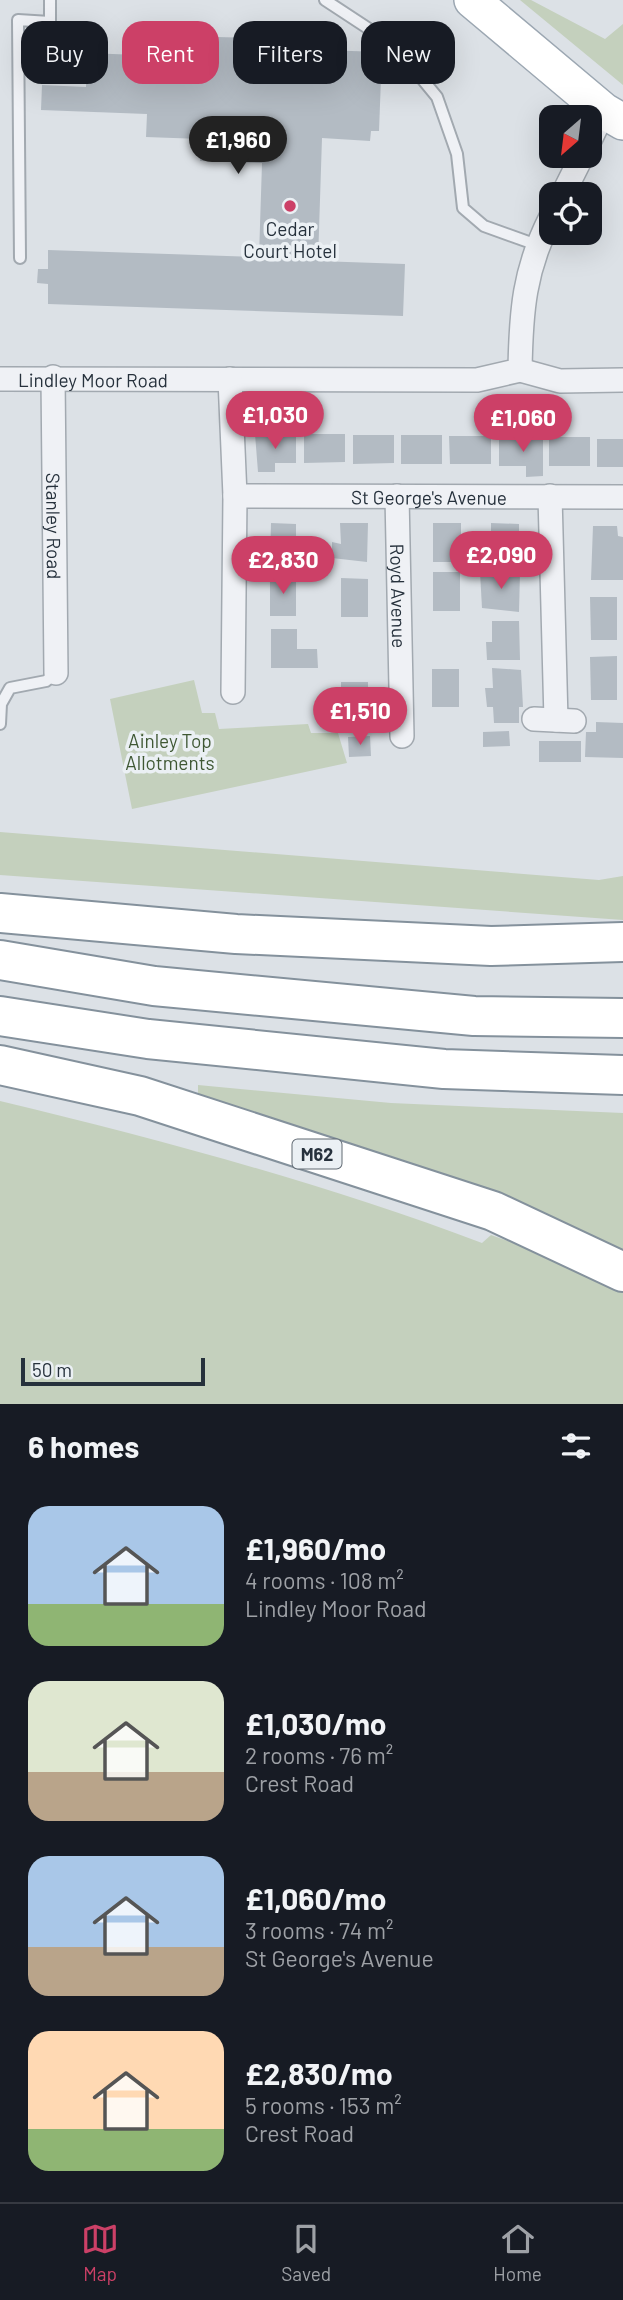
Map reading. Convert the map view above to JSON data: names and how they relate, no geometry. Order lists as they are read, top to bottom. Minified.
{"streets":{"highway":["M62"],"street":["Lindley Moor Road","St George's Avenue","Stanley Road","Royd Avenue"]},"crossings":[["Lindley Moor Road","Stanley Road"],["St George's Avenue","Royd Avenue"]],"parks":["Ainley Top Allotments"],"places":["Cedar Court Hotel"],"scale_bar":"50 m","north":"bottom left","page":{"chip":["Buy","Rent","Filters","New"],"price":["£1,960","£1,030","£1,060","£2,090","£2,830","£1,510"],"scale":"50 m","heading":"6 homes","list":[{"name":"£1,960/mo","note":"4 rooms · 108 m² · Lindley Moor Road"},{"name":"£1,030/mo","note":"2 rooms · 76 m² · Crest Road"},{"name":"£1,060/mo","note":"3 rooms · 74 m² · St George's Avenue"},{"name":"£2,830/mo","note":"5 rooms · 153 m² · Crest Road"}],"tabs":["Map","Saved","Home"]}}
